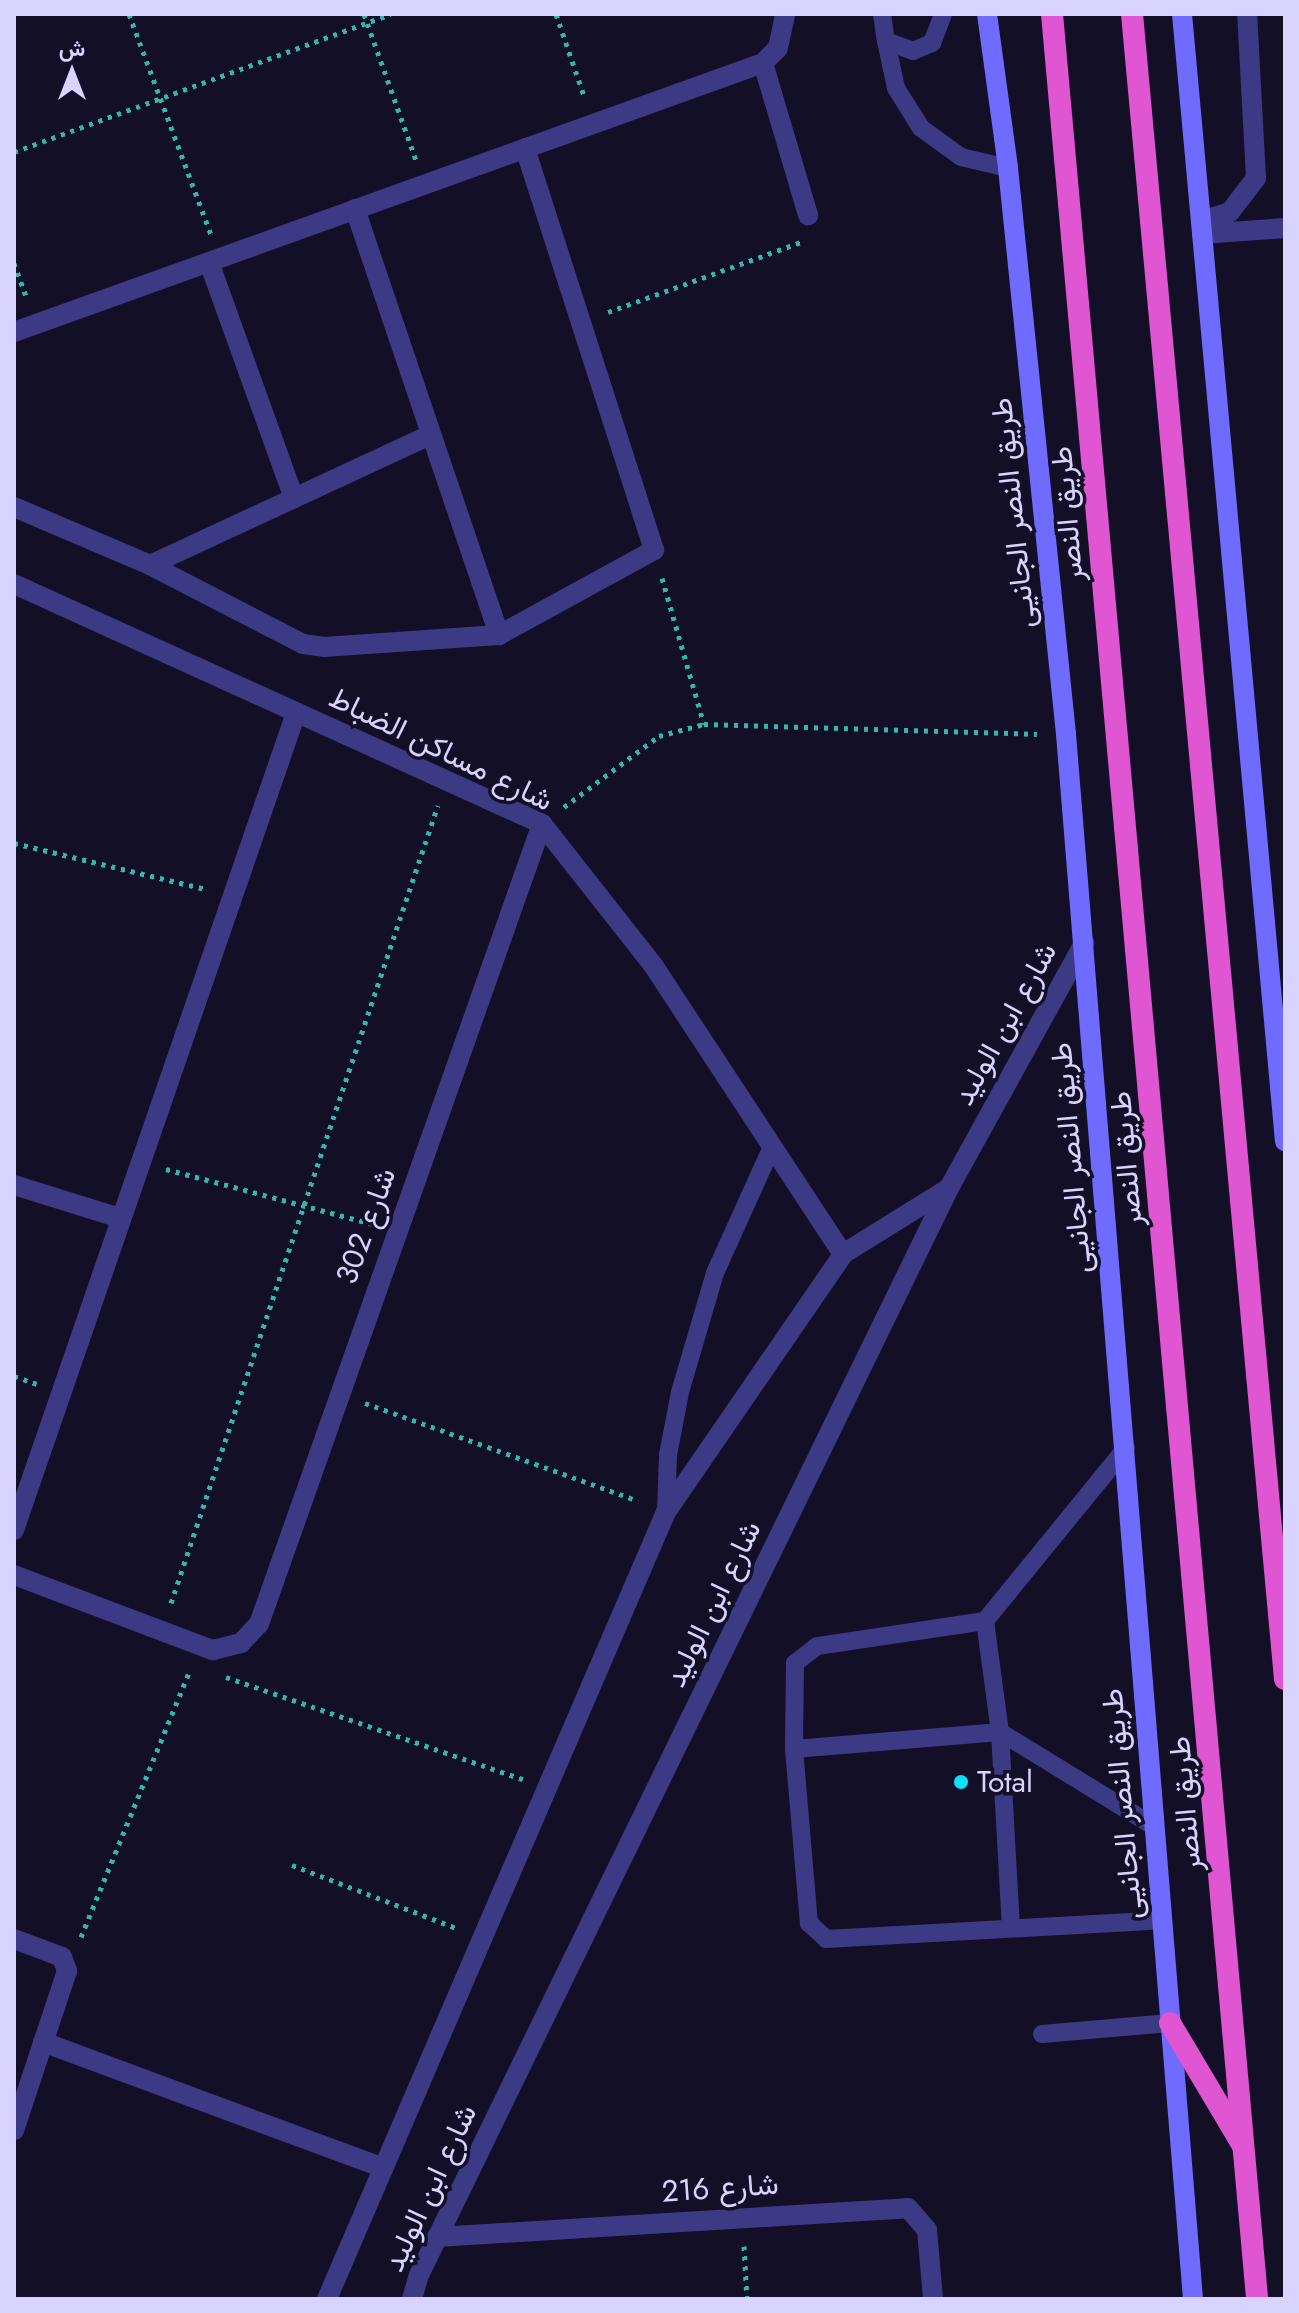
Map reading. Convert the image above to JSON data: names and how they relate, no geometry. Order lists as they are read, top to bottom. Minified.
{"streets":{"highway":["طريق النصر"],"main road":["طريق النصر الجانيى"],"street":["شارع مساكن الضباط","شارع ابن الوليد","شارع 302","شارع 216"]},"crossings":[["طريق النصر الجانيى","شارع ابن الوليد"],["شارع مساكن الضباط","شارع 302"],["شارع ابن الوليد","شارع 216"]],"places":["Total"],"north":"top"}
